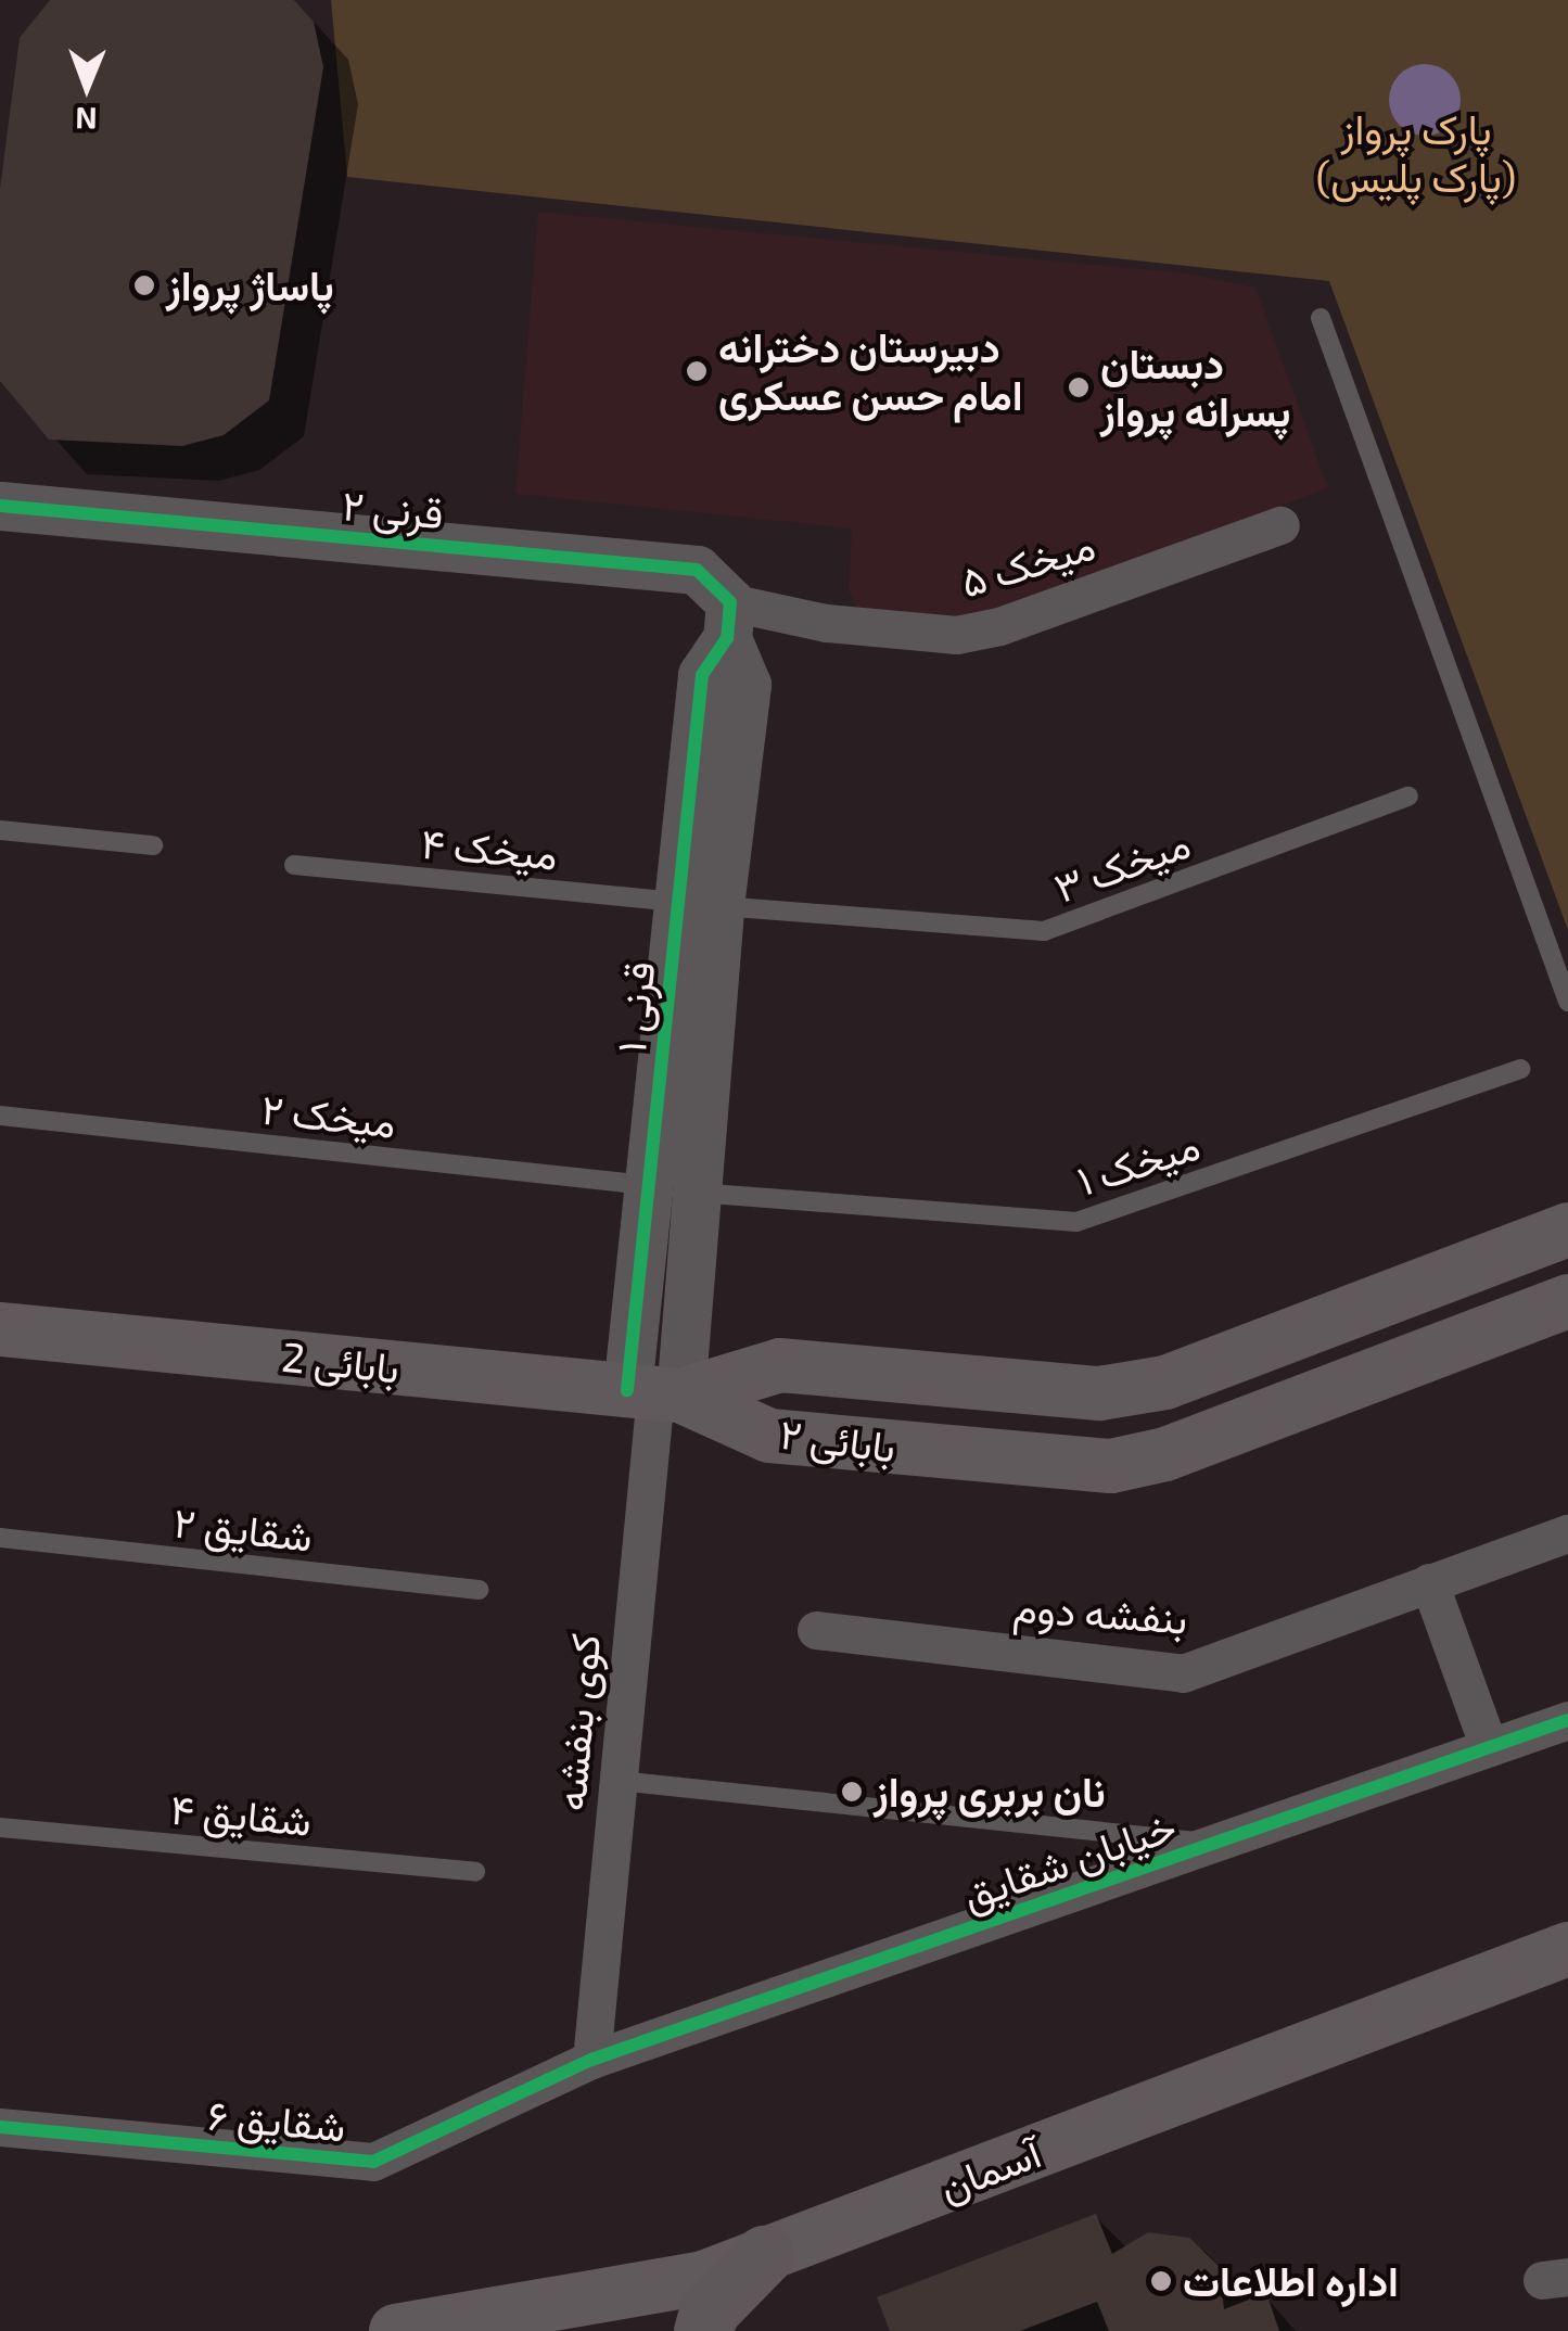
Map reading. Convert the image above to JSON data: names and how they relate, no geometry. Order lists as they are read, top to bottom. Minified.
{"streets":{"main road":["بابائی 2","بابائی ۲","آسمان"],"street":["قرنی ۲","میخک ۵","قرنی ۱","بنفشه دوم","کوی بنفشه","خیابان شقایق","شقایق ۶"],"lane":["میخک ۴","میخک ۳","میخک ۲","میخک ۱","شقایق ۲","شقایق ۴"]},"crossings":[["قرنی ۲","میخک ۵"],["قرنی ۲","قرنی ۱"],["میخک ۵","قرنی ۱"],["میخک ۴","میخک ۳"],["میخک ۴","قرنی ۱"],["میخک ۳","قرنی ۱"],["قرنی ۱","میخک ۲"],["قرنی ۱","میخک ۱"],["قرنی ۱","بابائی 2"],["قرنی ۱","بابائی ۲"],["قرنی ۱","کوی بنفشه"],["میخک ۲","میخک ۱"],["بابائی 2","بابائی ۲"],["بابائی 2","کوی بنفشه"],["بابائی ۲","کوی بنفشه"],["کوی بنفشه","خیابان شقایق"],["کوی بنفشه","شقایق ۶"],["خیابان شقایق","شقایق ۶"]],"parks":["پارک پرواز (پارک پلیس)"],"places":["پاساژ پرواز","دبیرستان دخترانه امام حسن عسکری","دبستان پسرانه پرواز","نان بربری پرواز","اداره اطلاعات"],"north":"bottom"}
